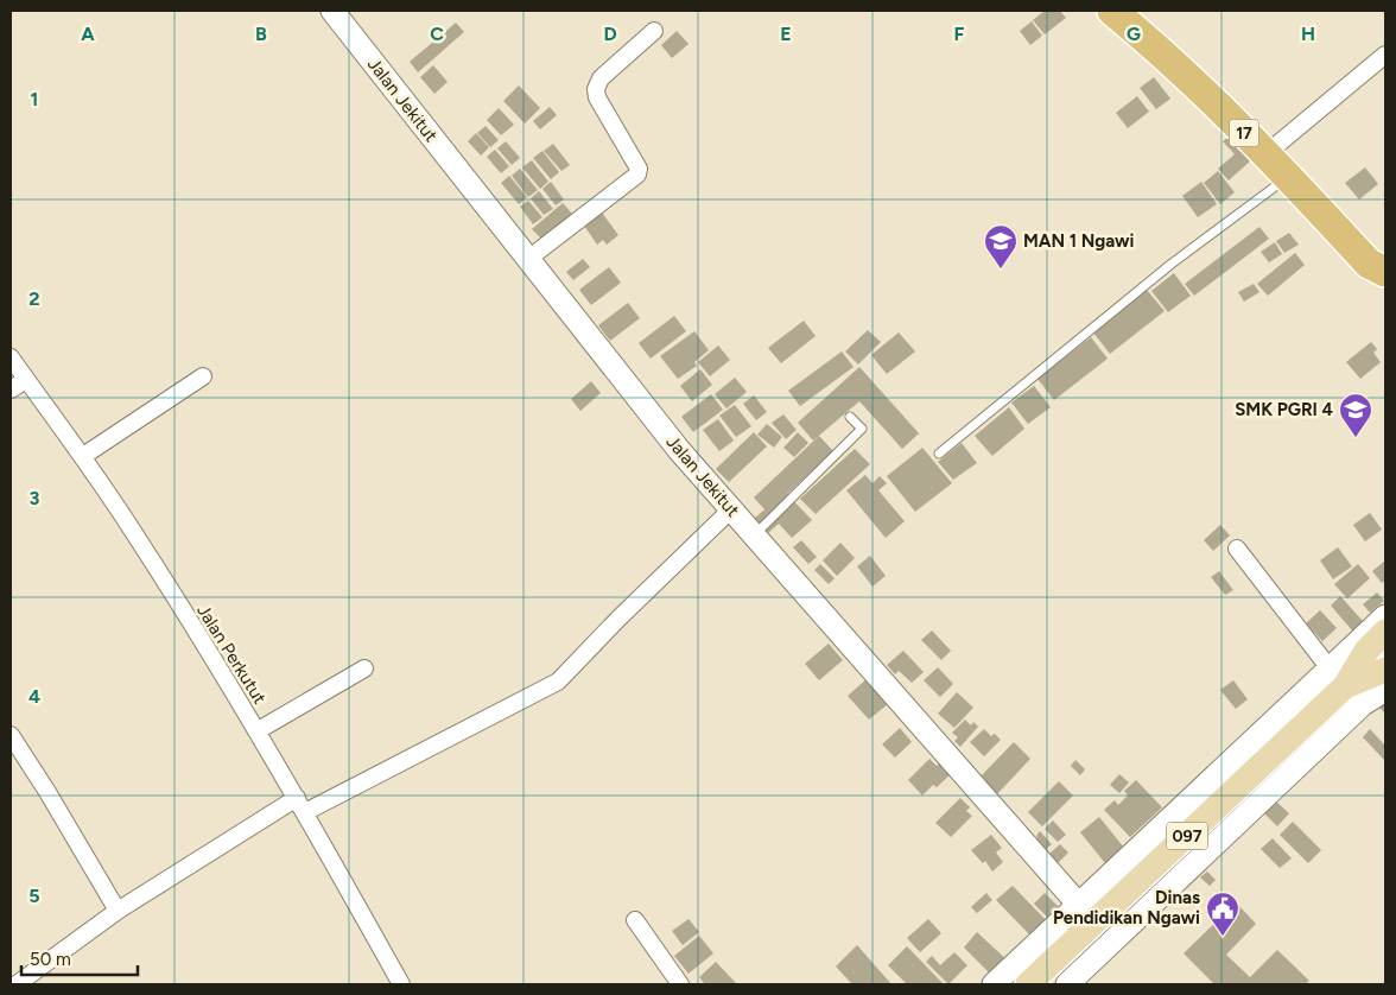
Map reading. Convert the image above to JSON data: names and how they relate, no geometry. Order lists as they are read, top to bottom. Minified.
{"streets":{"highway":["17"],"main road":["097"],"street":["Jalan Jekitut","Jalan Perkutut"]},"crossings":[["Jalan Jekitut","097"]],"places":{"school or university":["MAN 1 Ngawi","SMK PGRI 4"],"public building":["Dinas Pendidikan Ngawi"]},"scale_bar":"50 m","grid":{"columns":["A","B","C","D","E","F","G","H"],"rows":["1","2","3","4","5"]}}
